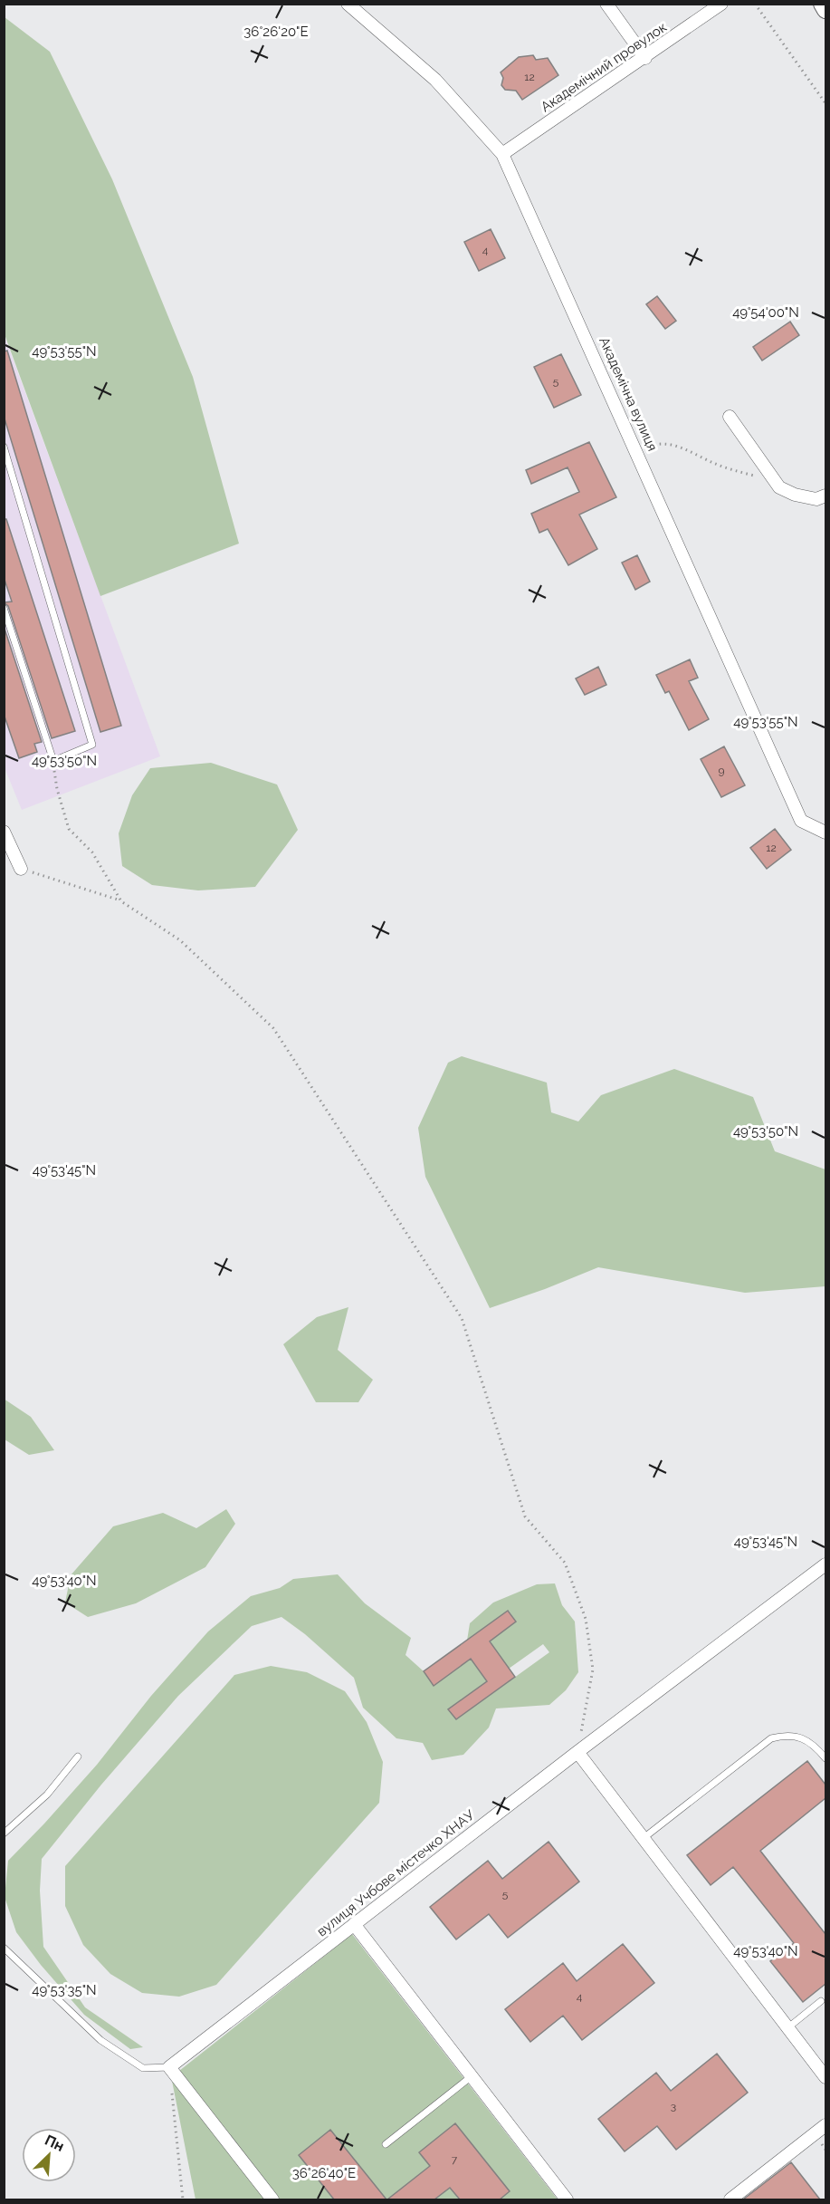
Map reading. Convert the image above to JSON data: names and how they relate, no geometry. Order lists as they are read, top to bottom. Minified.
{"streets":{"street":["Академічний провулок","Академічна вулиця","вулиця Учбове містечко ХНАУ"]},"crossings":[["Академічний провулок","Академічна вулиця"]],"house_numbers":["12","4","5","9","12","5","4","3","7"],"north":"top right","coordinates":["36°26'20\"E","49°54'00\"N","49°53'55\"N","49°53'50\"N","49°53'45\"N","49°53'40\"N","49°53'35\"N","36°26'40\"E"]}
